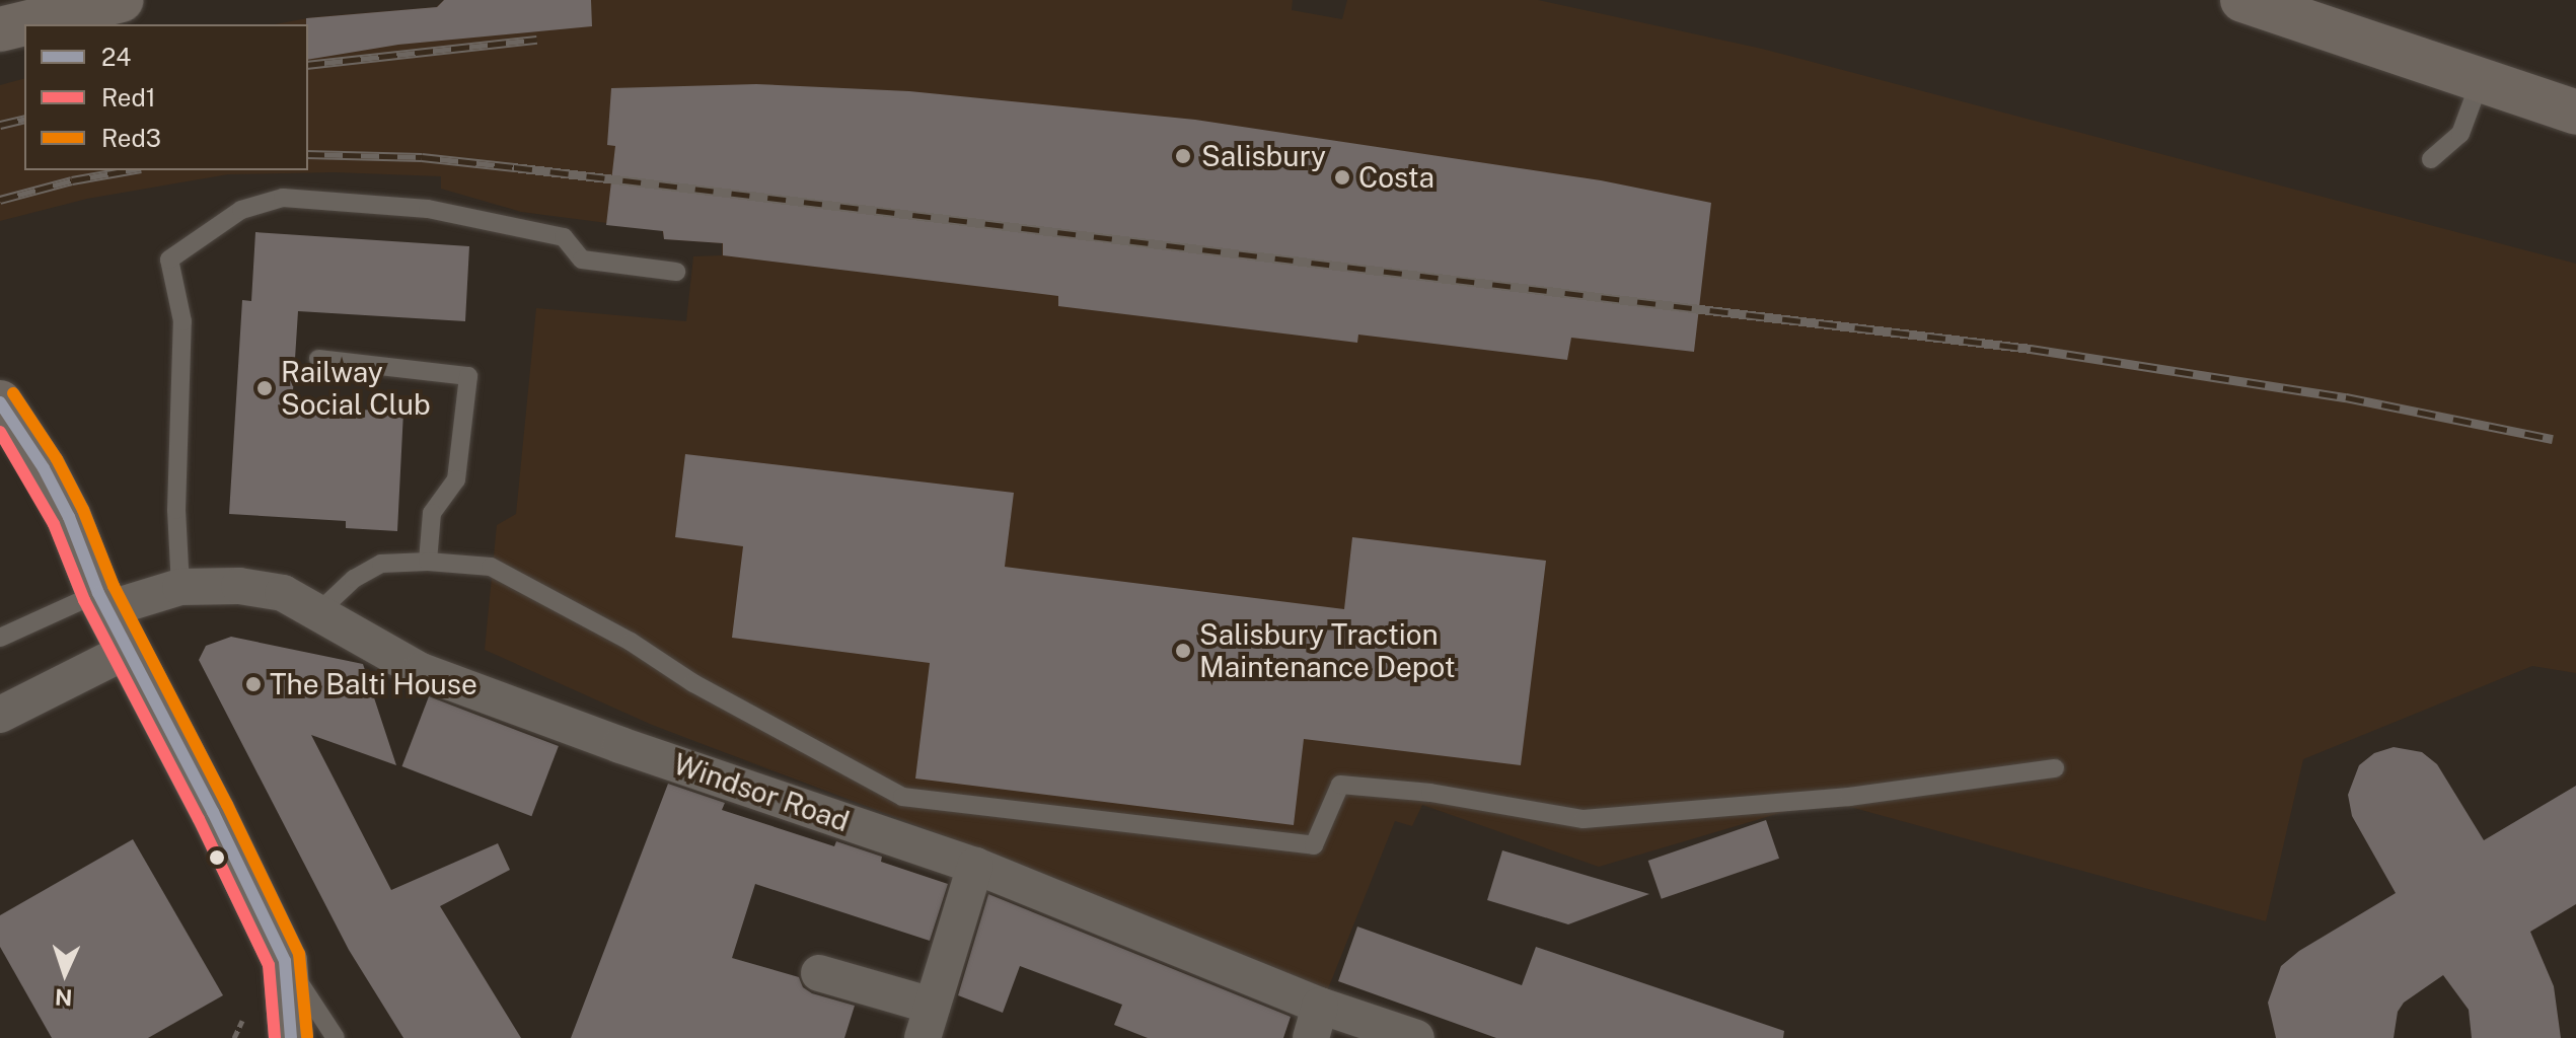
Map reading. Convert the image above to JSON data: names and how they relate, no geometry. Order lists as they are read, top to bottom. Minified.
{"streets":{"street":["Windsor Road"]},"places":["Salisbury","Costa","Railway Social Club","Salisbury Traction Maintenance Depot","The Balti House"],"lines":["transit line Red3","transit line 24","transit line Red1"],"legend":["24","Red1","Red3"],"north":"bottom"}
